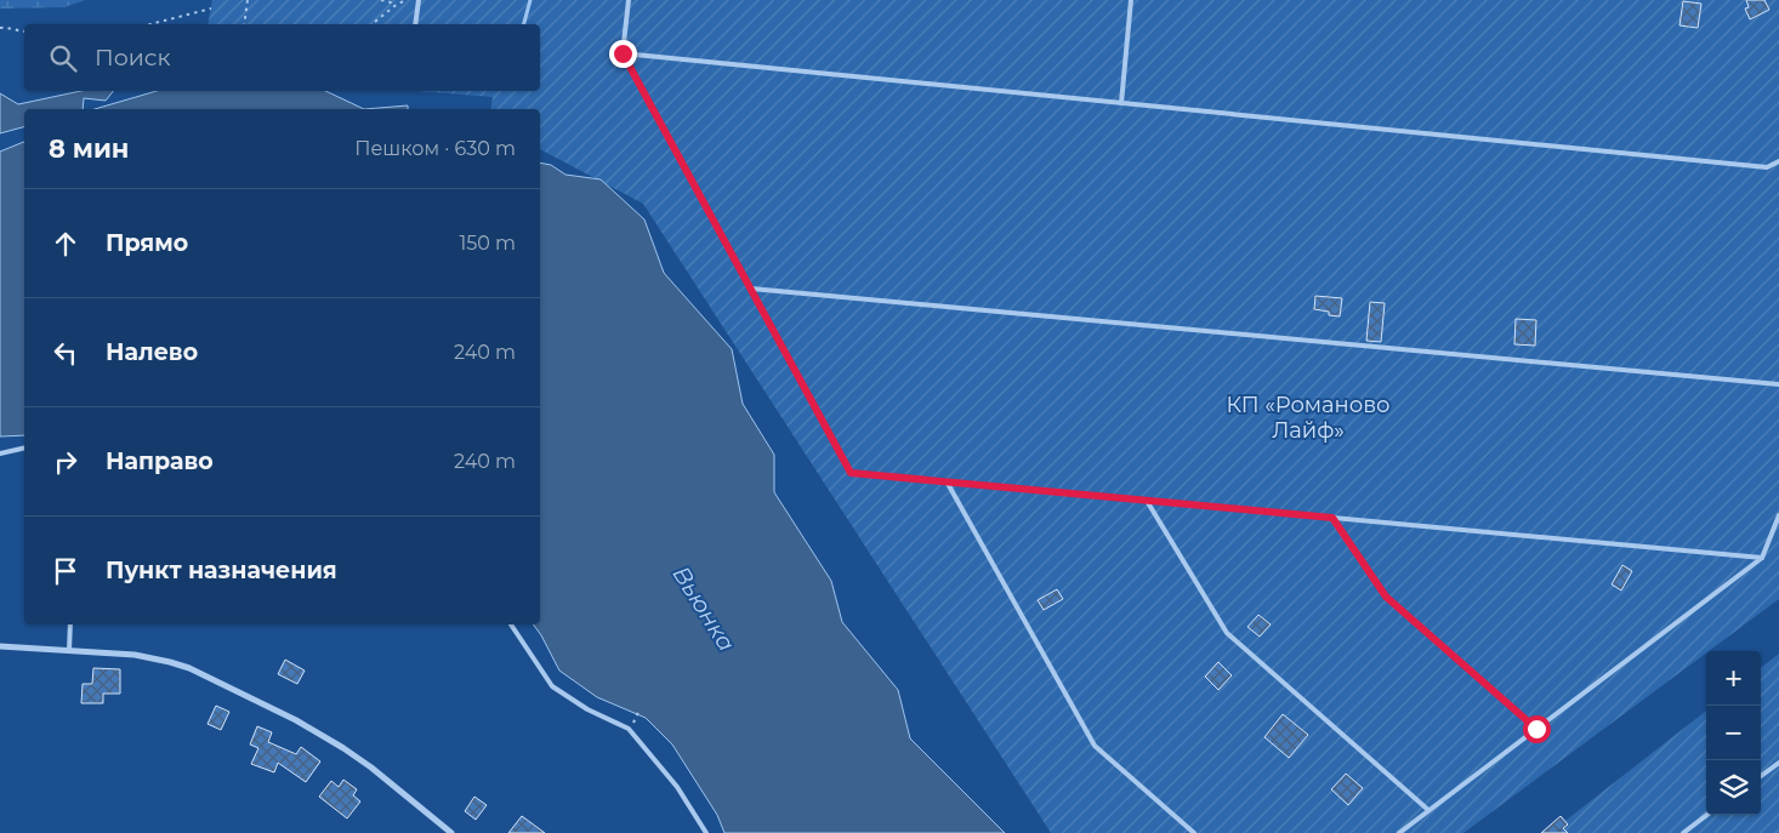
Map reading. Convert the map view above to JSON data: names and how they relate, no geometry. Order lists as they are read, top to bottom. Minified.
{"water":["Вьюнка"],"parks":["КП «Романово Лайф»"],"page":{"search":"Поиск","heading":["8 мин","Пешком · 630 m"],"list":[["Прямо","150 m"],["Налево","240 m"],["Направо","240 m"],"Пункт назначения"],"map_buttons":["+","−"]}}
